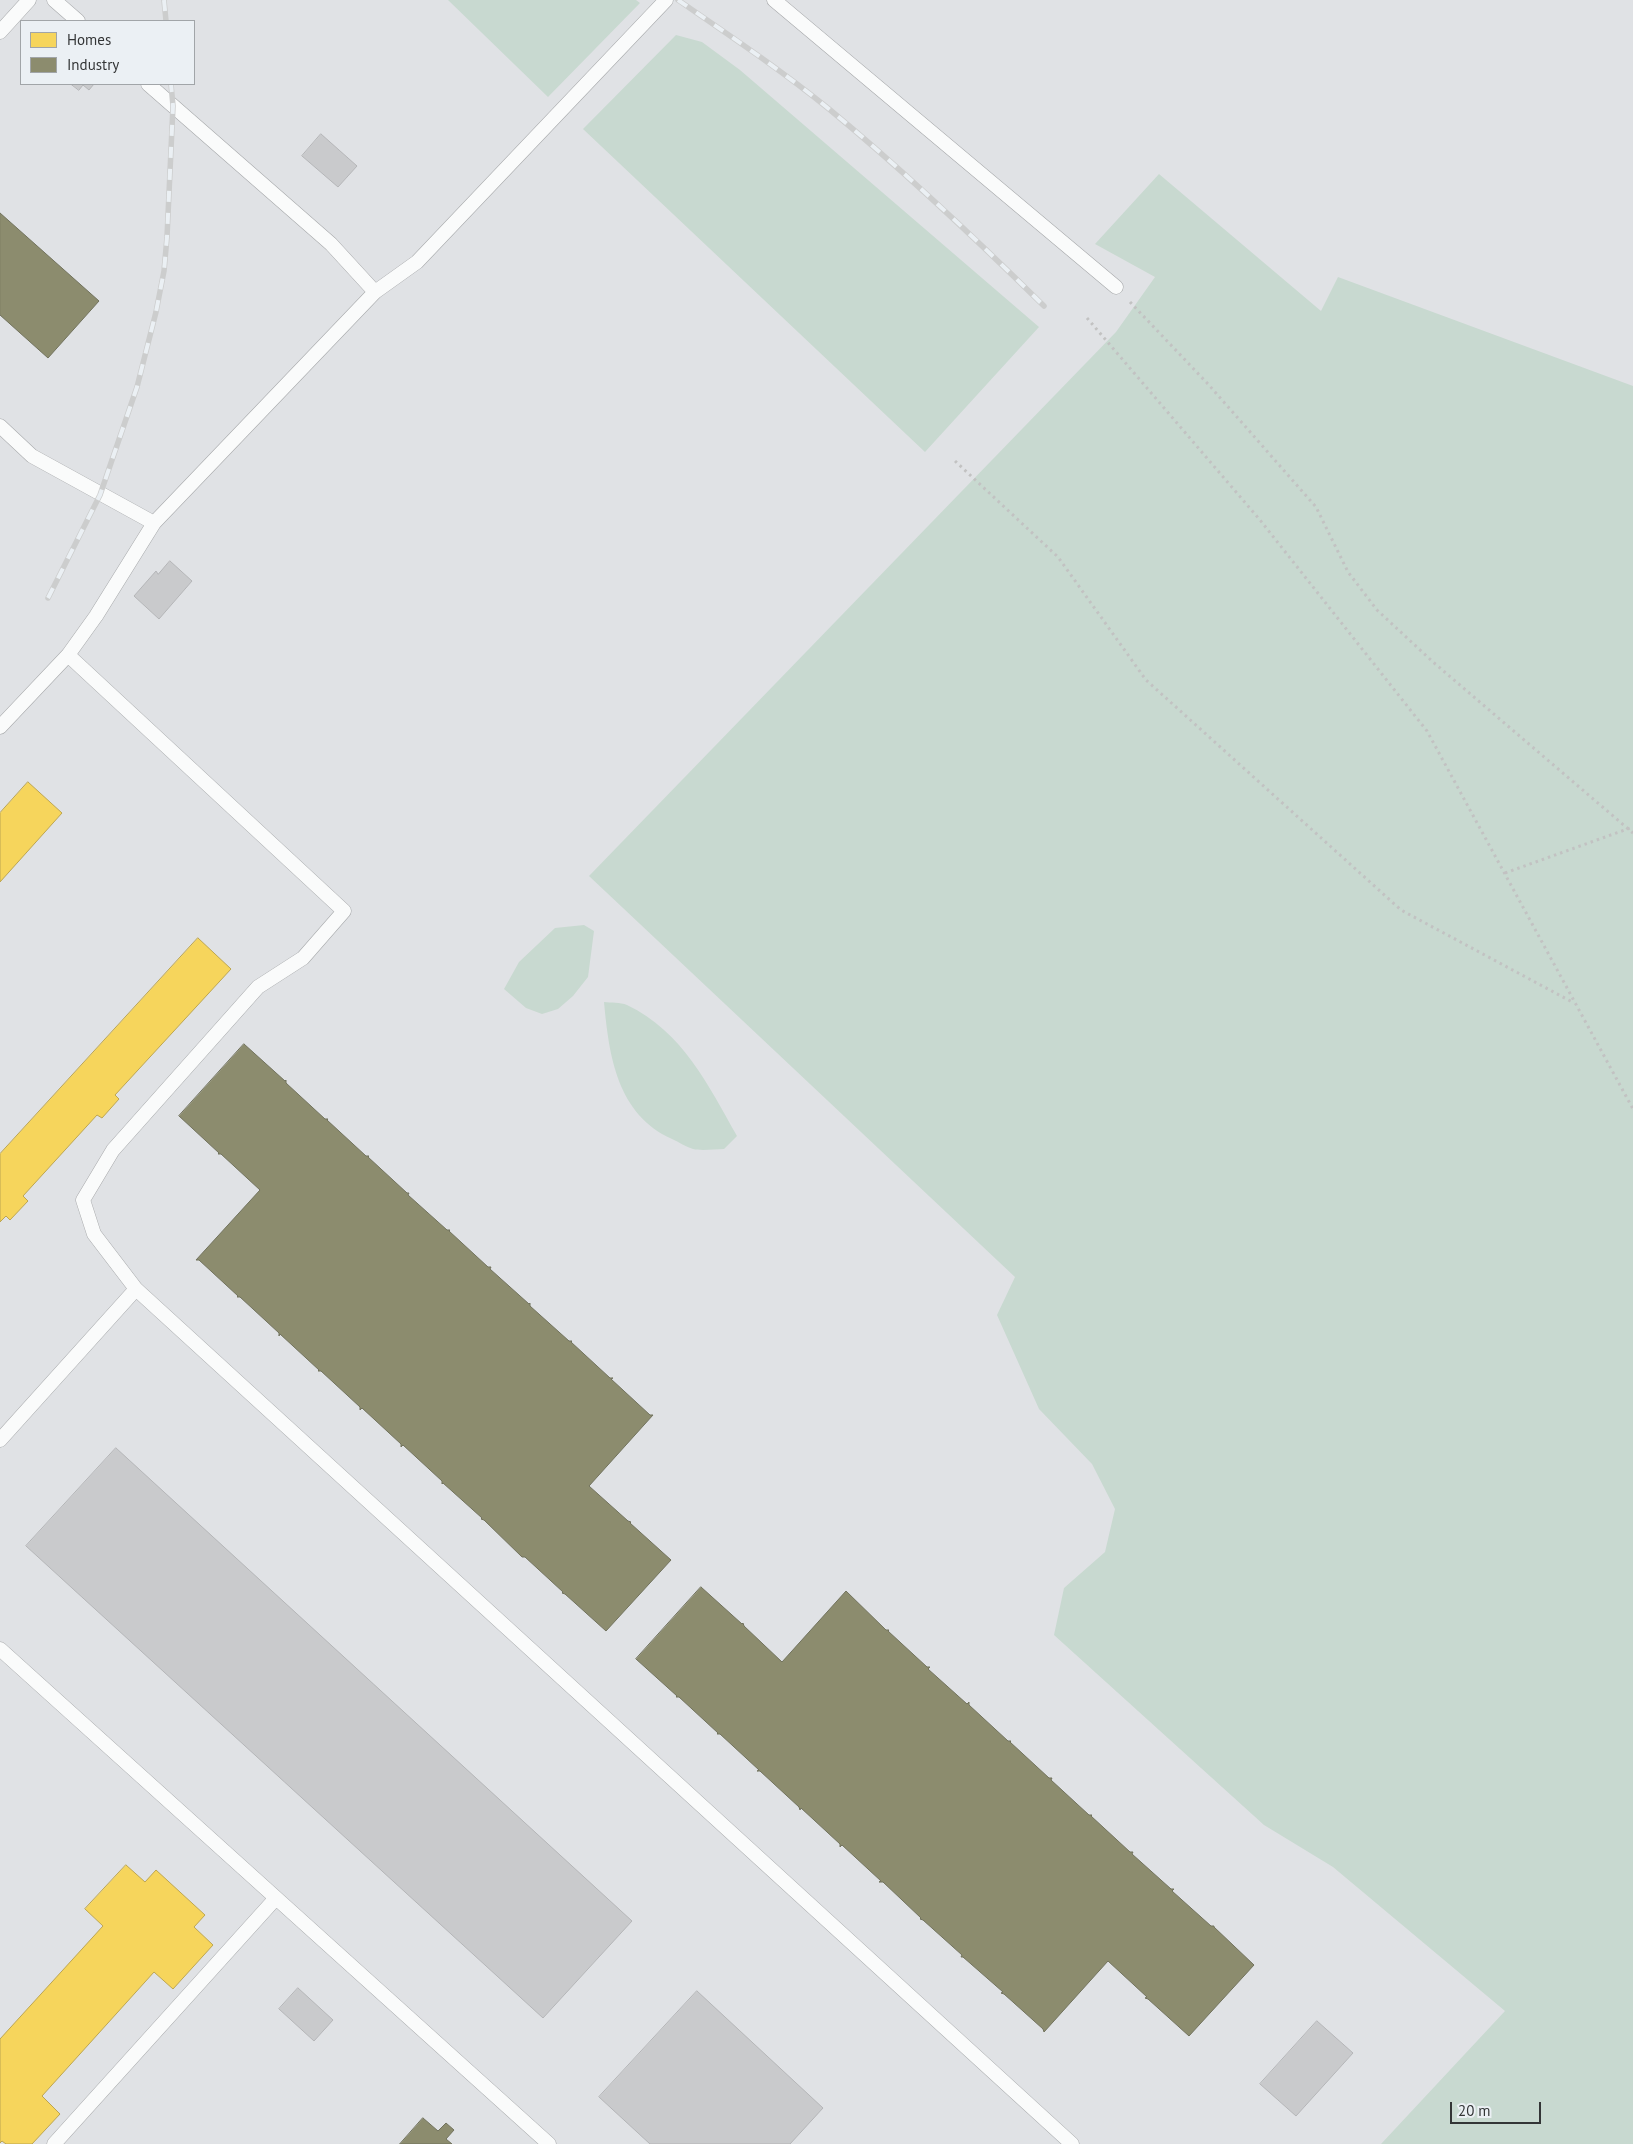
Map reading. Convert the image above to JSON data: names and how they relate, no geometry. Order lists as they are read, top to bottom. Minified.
{"legend":["Homes","Industry"],"scale_bar":"20 m"}
